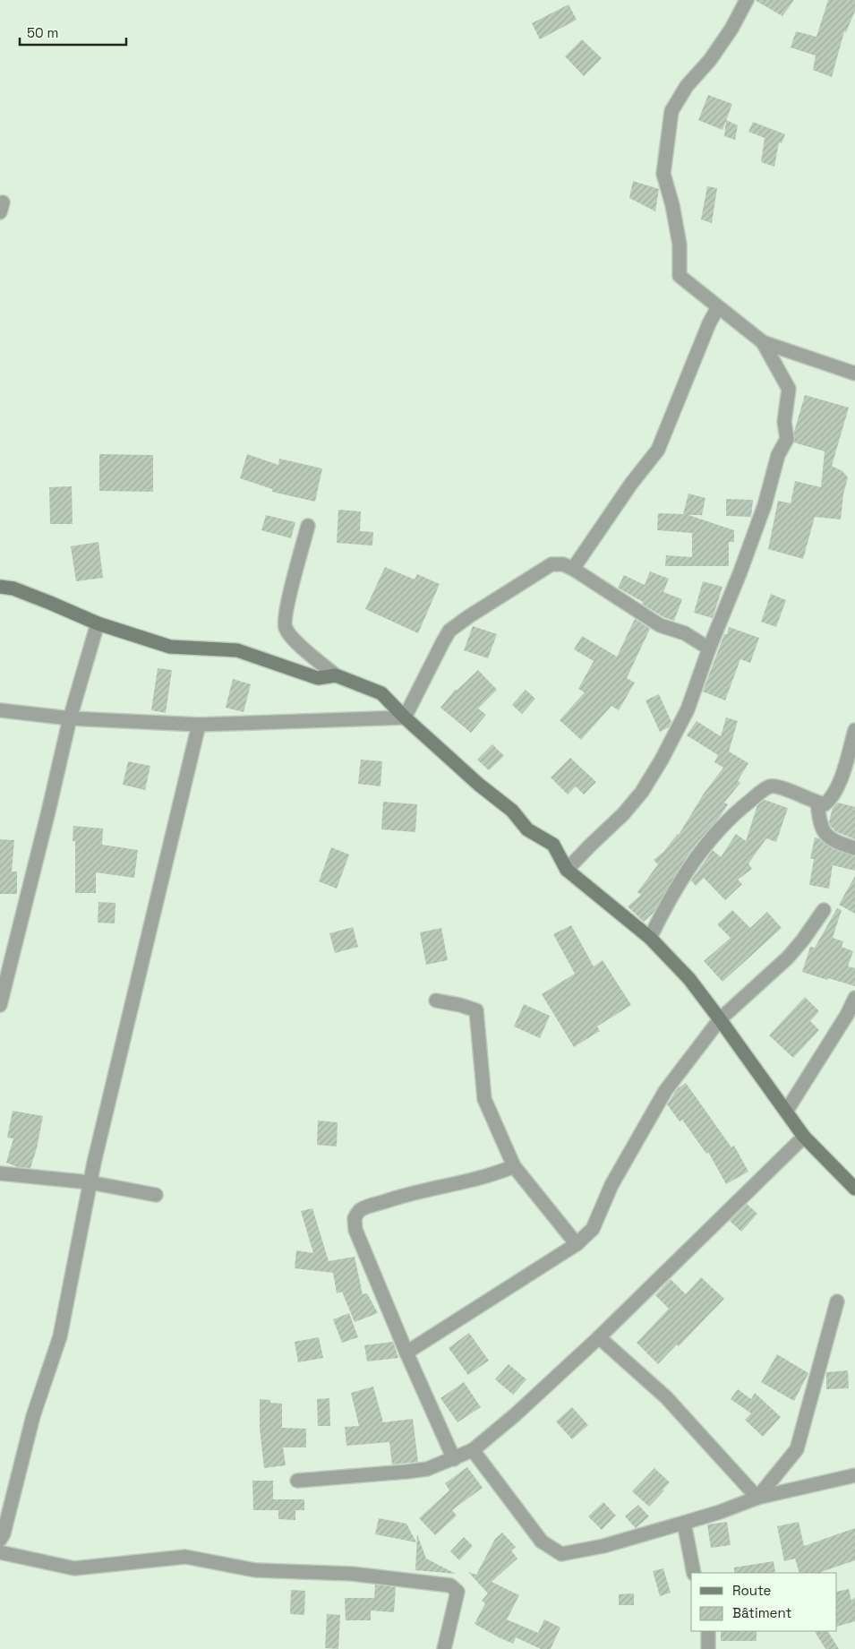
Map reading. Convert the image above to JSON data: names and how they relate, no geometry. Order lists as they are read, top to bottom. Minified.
{"legend":["Route","Bâtiment"],"scale_bar":"50 m"}
